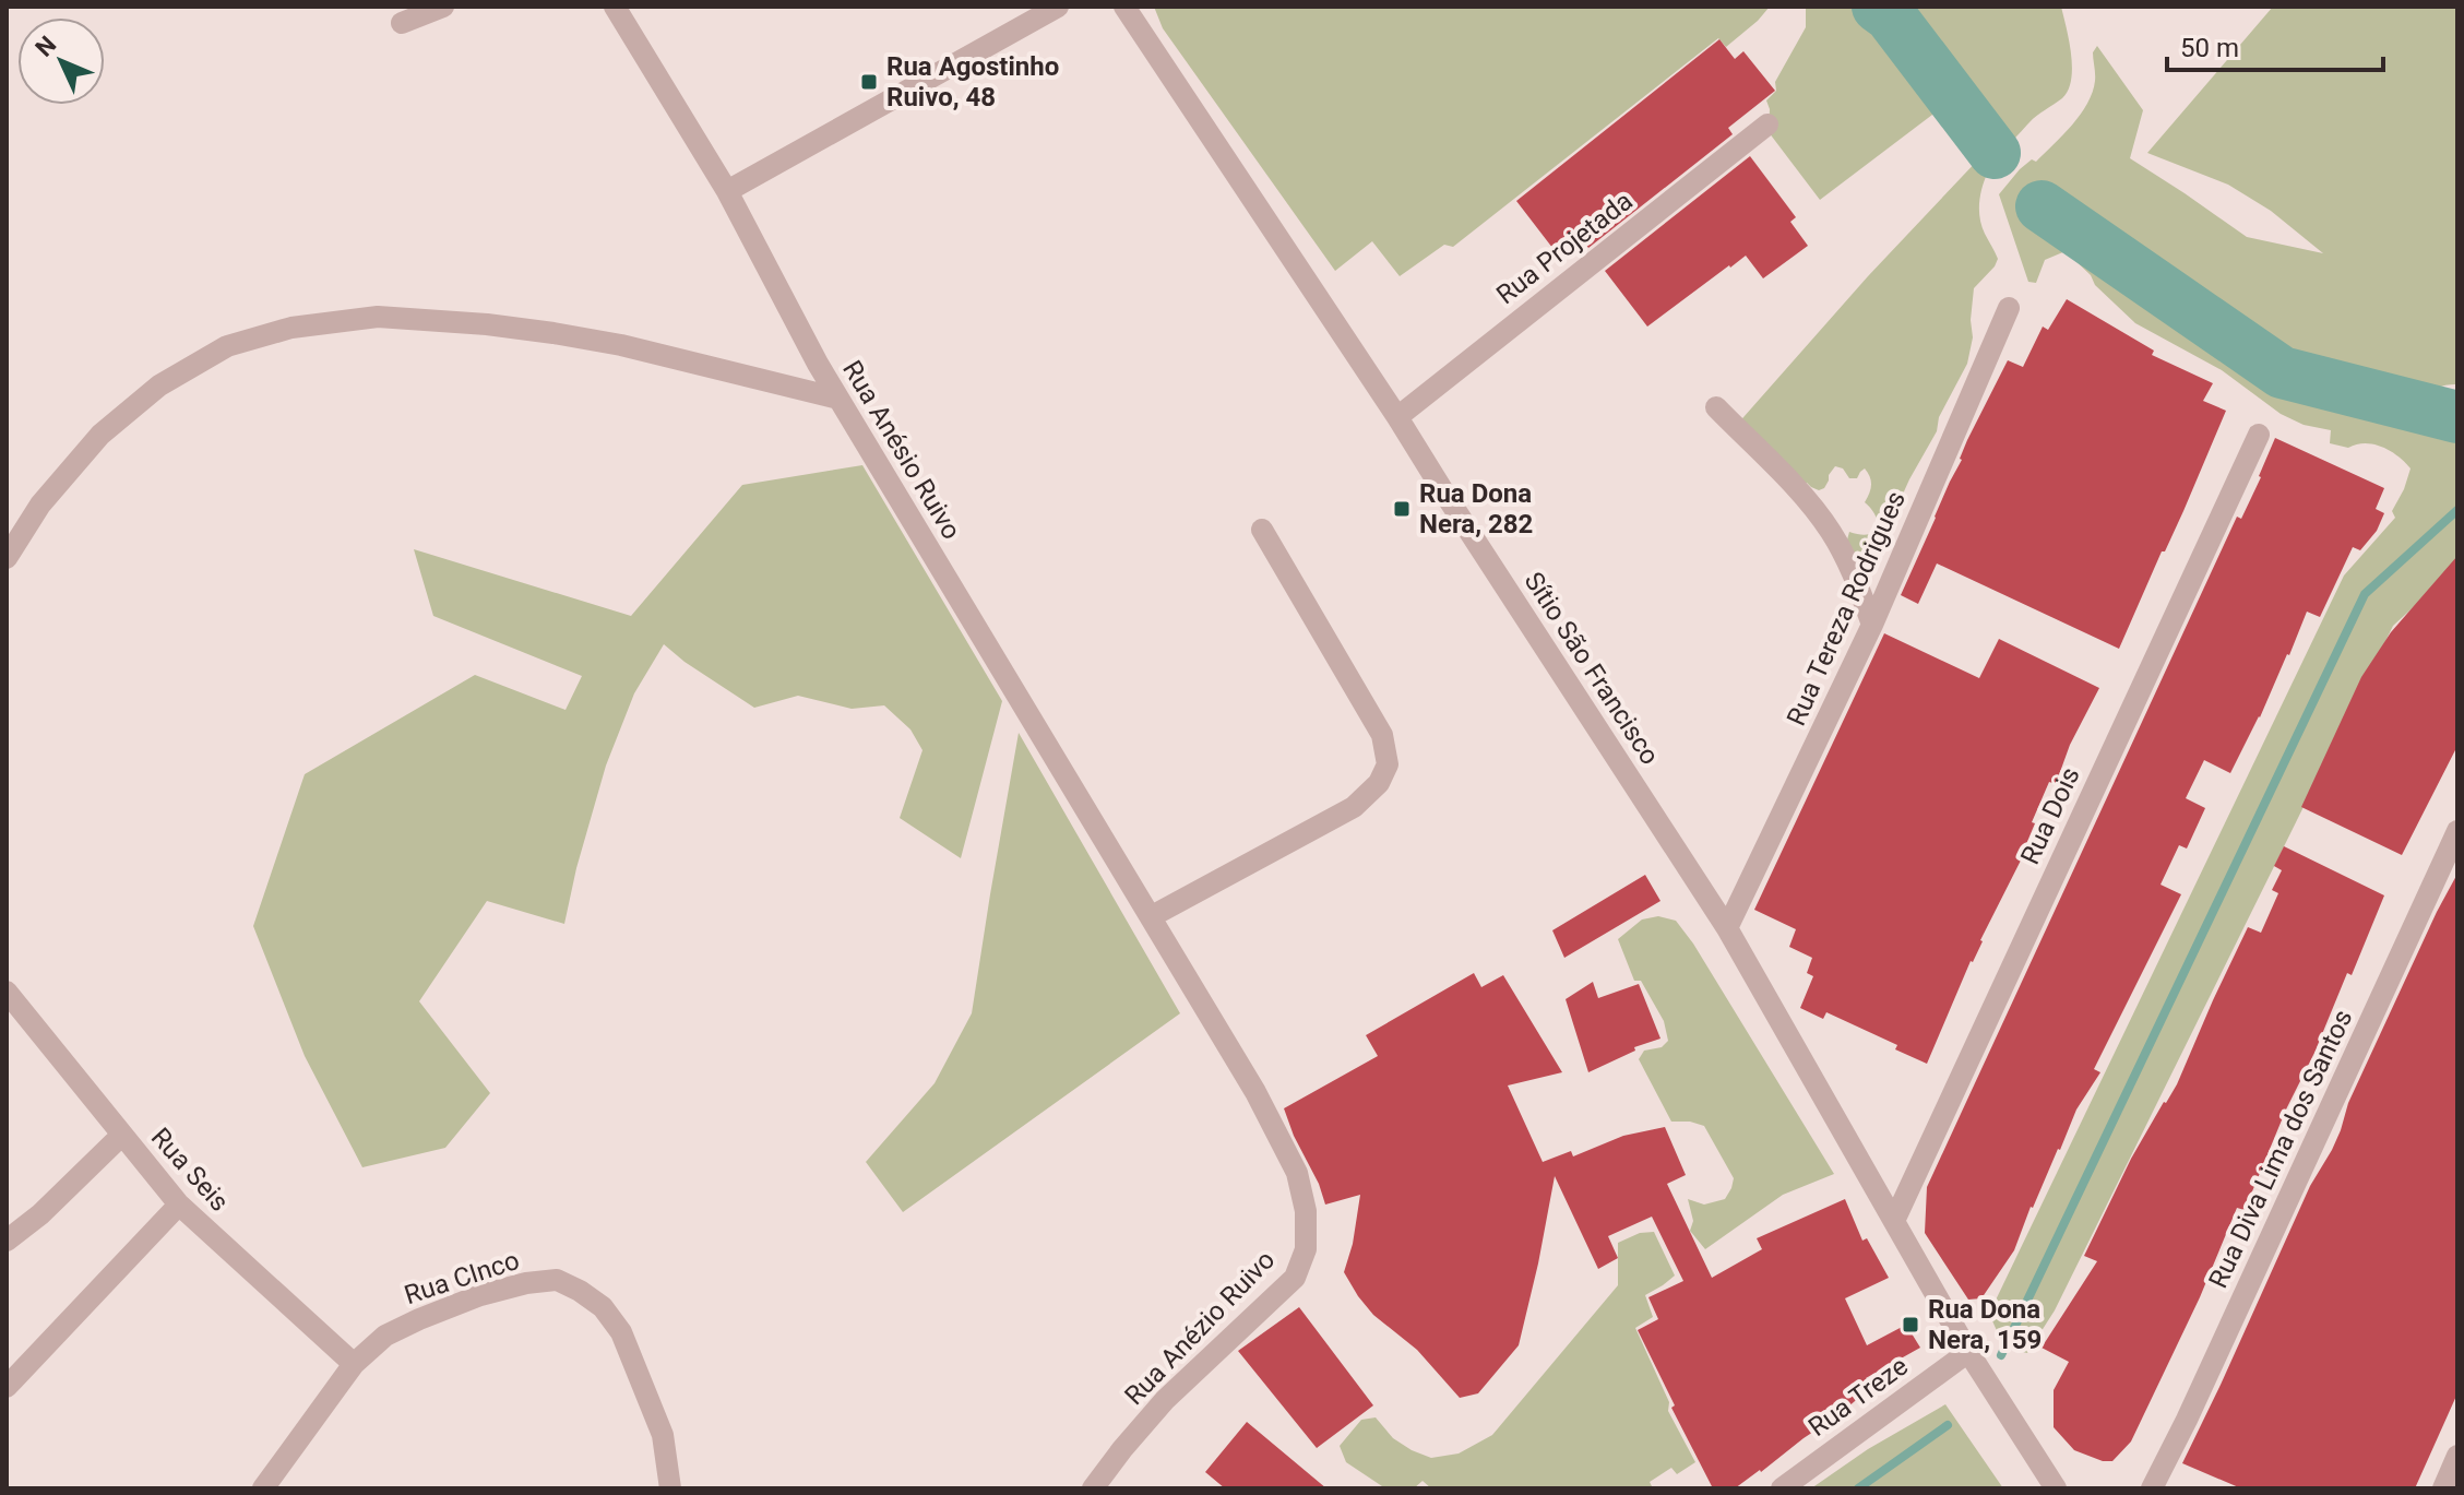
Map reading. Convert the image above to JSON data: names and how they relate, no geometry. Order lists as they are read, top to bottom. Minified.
{"streets":{"street":["Rua Projetada","Rua Anésio Ruivo","Rua Tereza Rodrigues","Sítio São Francisco","Rua Dois","Rua Diva Lima dos Santos","Rua Seis","Rua CInco","Rua Anézio Ruivo","Rua Treze"]},"crossings":[["Rua Projetada","Sítio São Francisco"],["Rua Anésio Ruivo","Rua Anézio Ruivo"],["Rua Tereza Rodrigues","Sítio São Francisco"],["Sítio São Francisco","Rua Dois"],["Sítio São Francisco","Rua Treze"],["Rua Seis","Rua CInco"]],"places":{"transit":["Rua Agostinho Ruivo, 48","Rua Dona Nera, 282","Rua Dona Nera, 159"]},"scale_bar":"50 m","north":"top left"}
